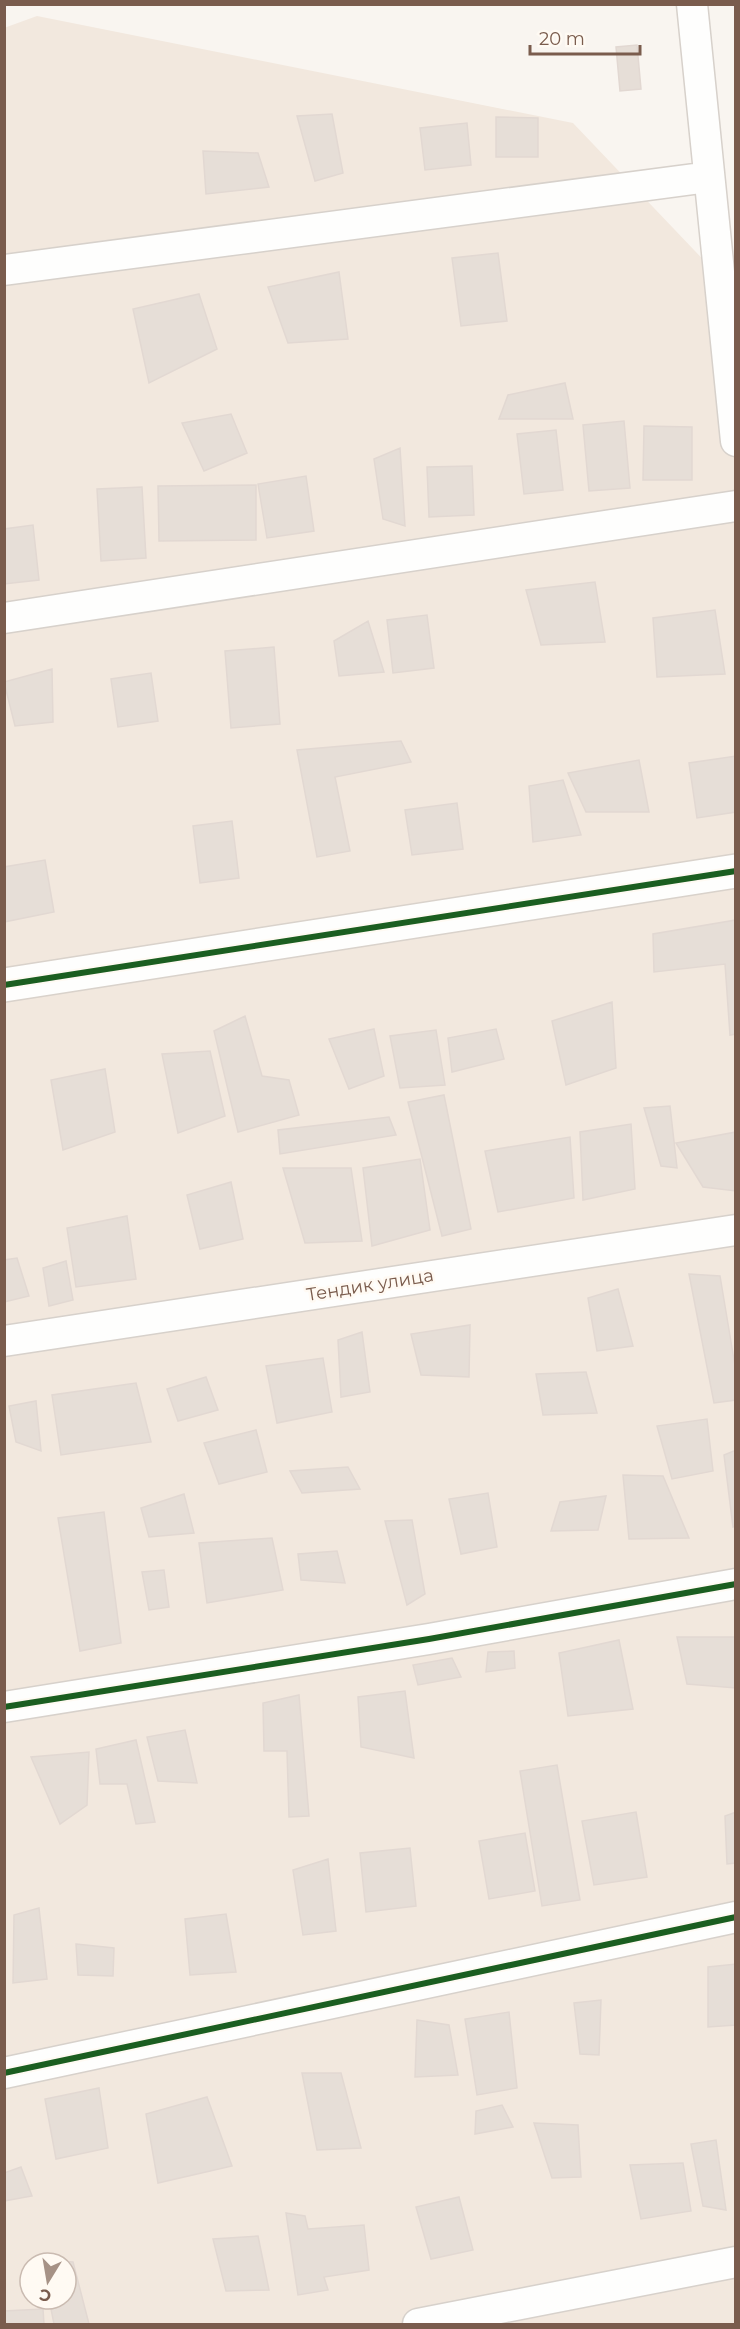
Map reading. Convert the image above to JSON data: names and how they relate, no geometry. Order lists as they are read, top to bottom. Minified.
{"streets":{"street":["Тендик улица"]},"scale_bar":"20 m","north":"bottom"}
